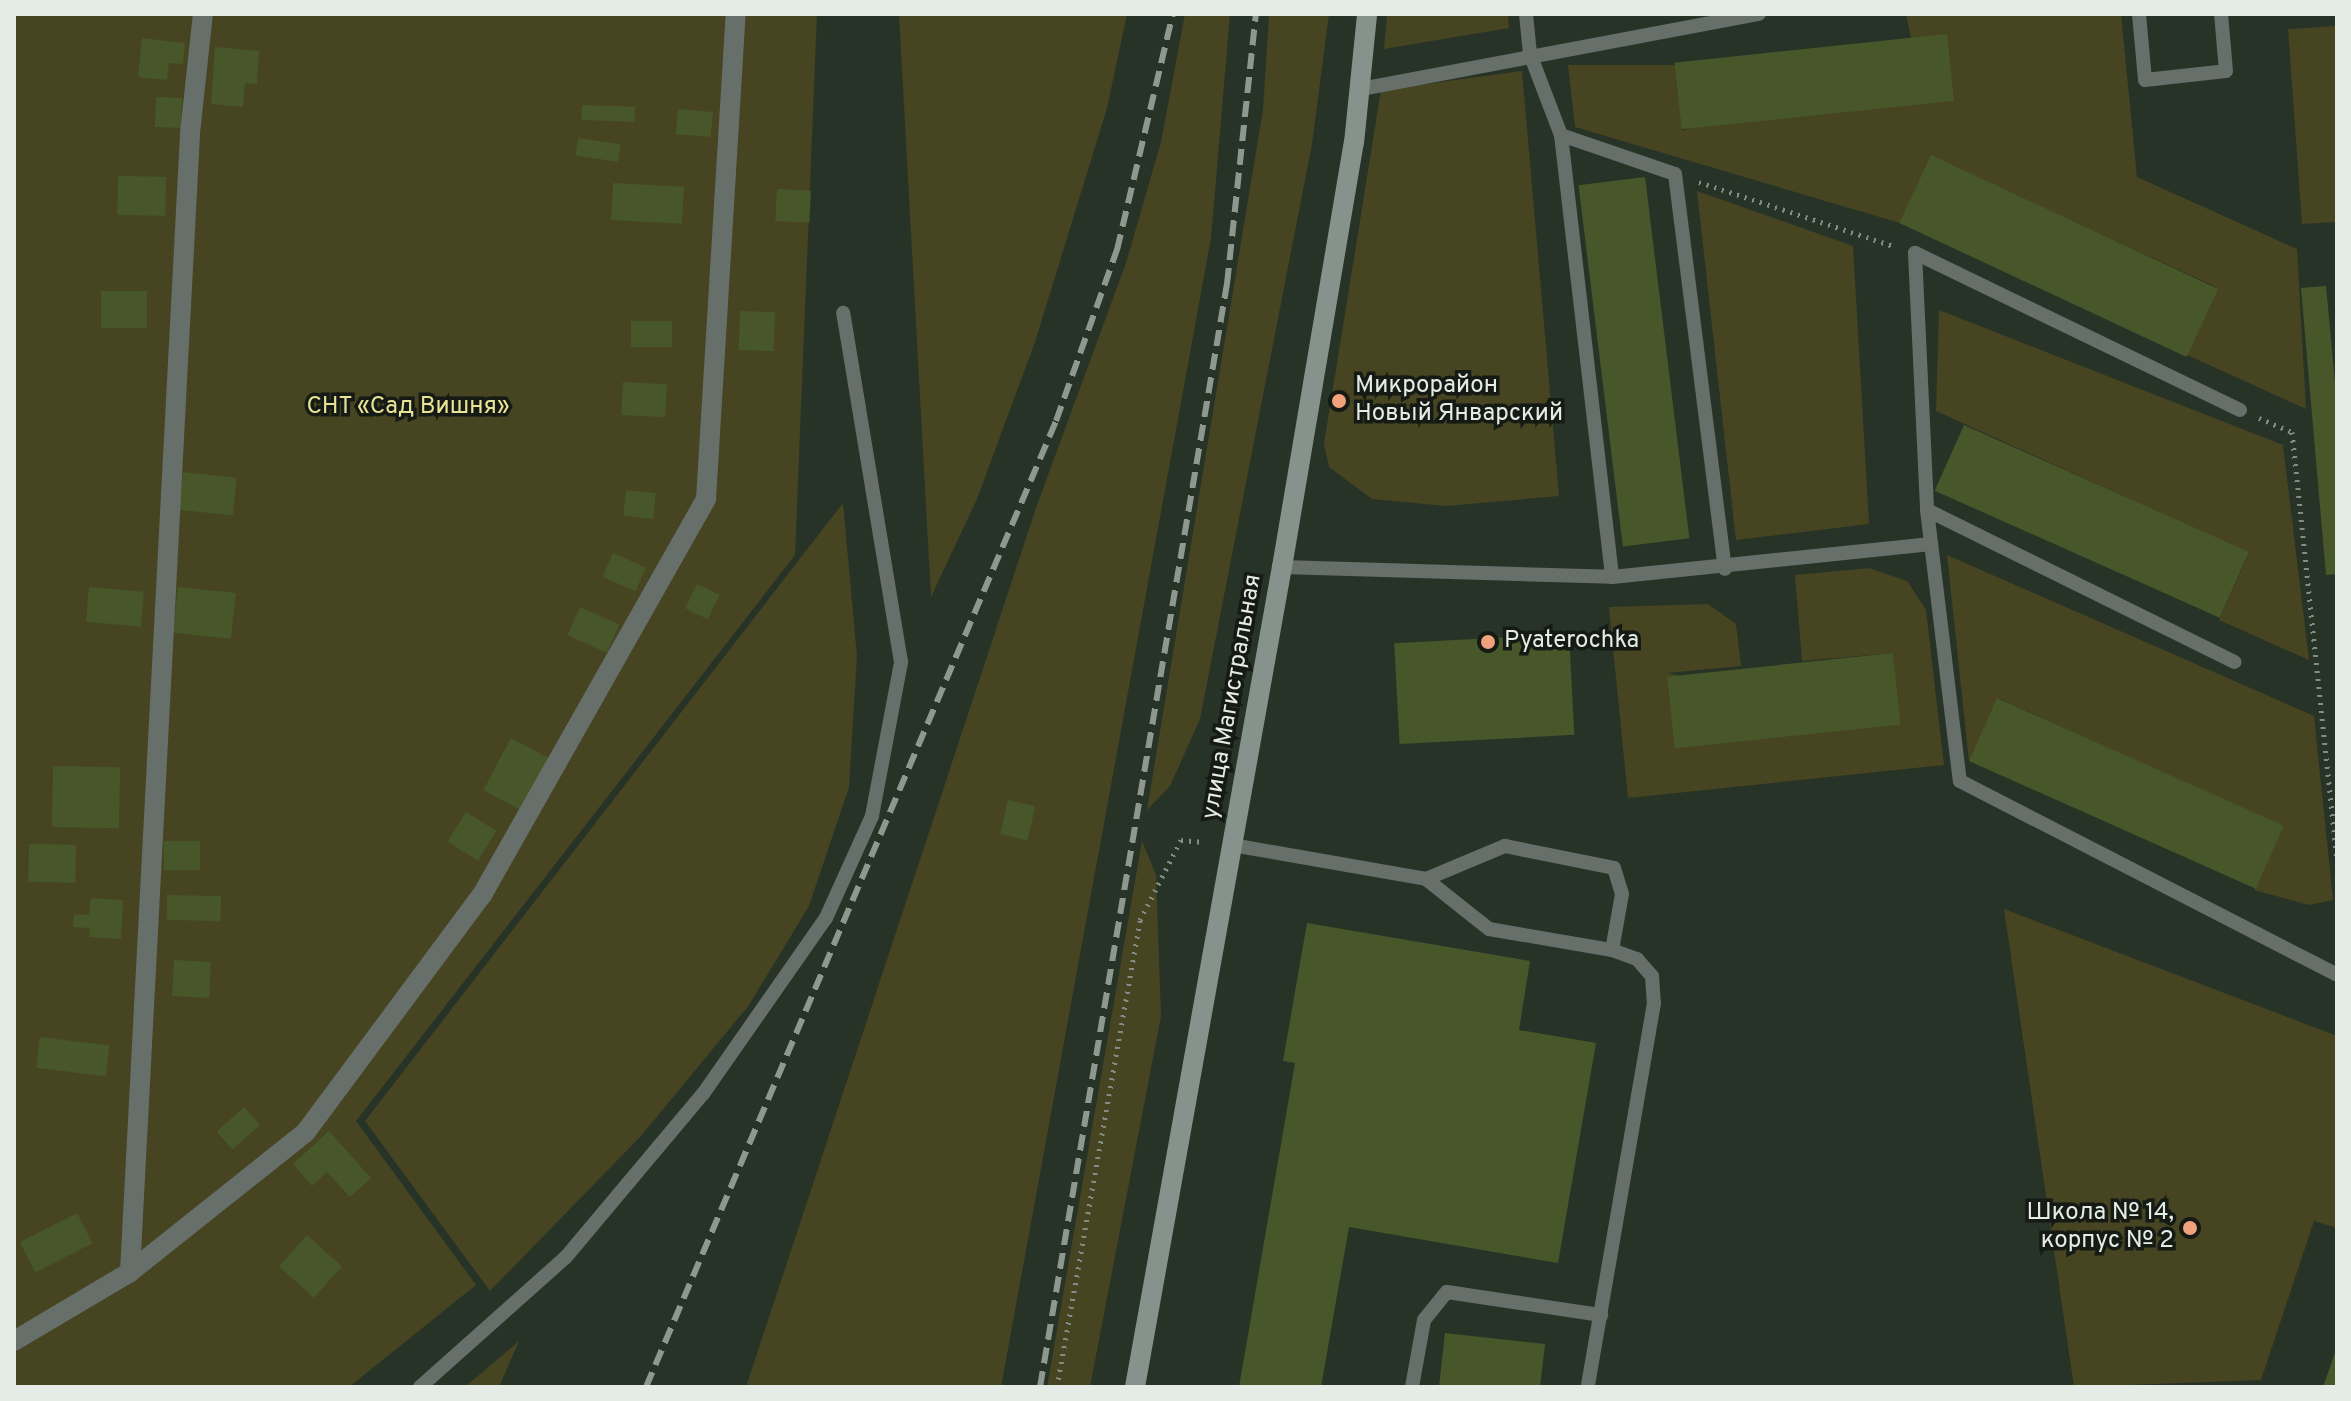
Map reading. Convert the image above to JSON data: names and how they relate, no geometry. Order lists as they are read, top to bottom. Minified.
{"streets":{"main road":["улица Магистральная"]},"parks":["СНТ «Сад Вишня»"],"places":["Микрорайон Новый Январский","Pyaterochka","Школа № 14, корпус № 2"]}
